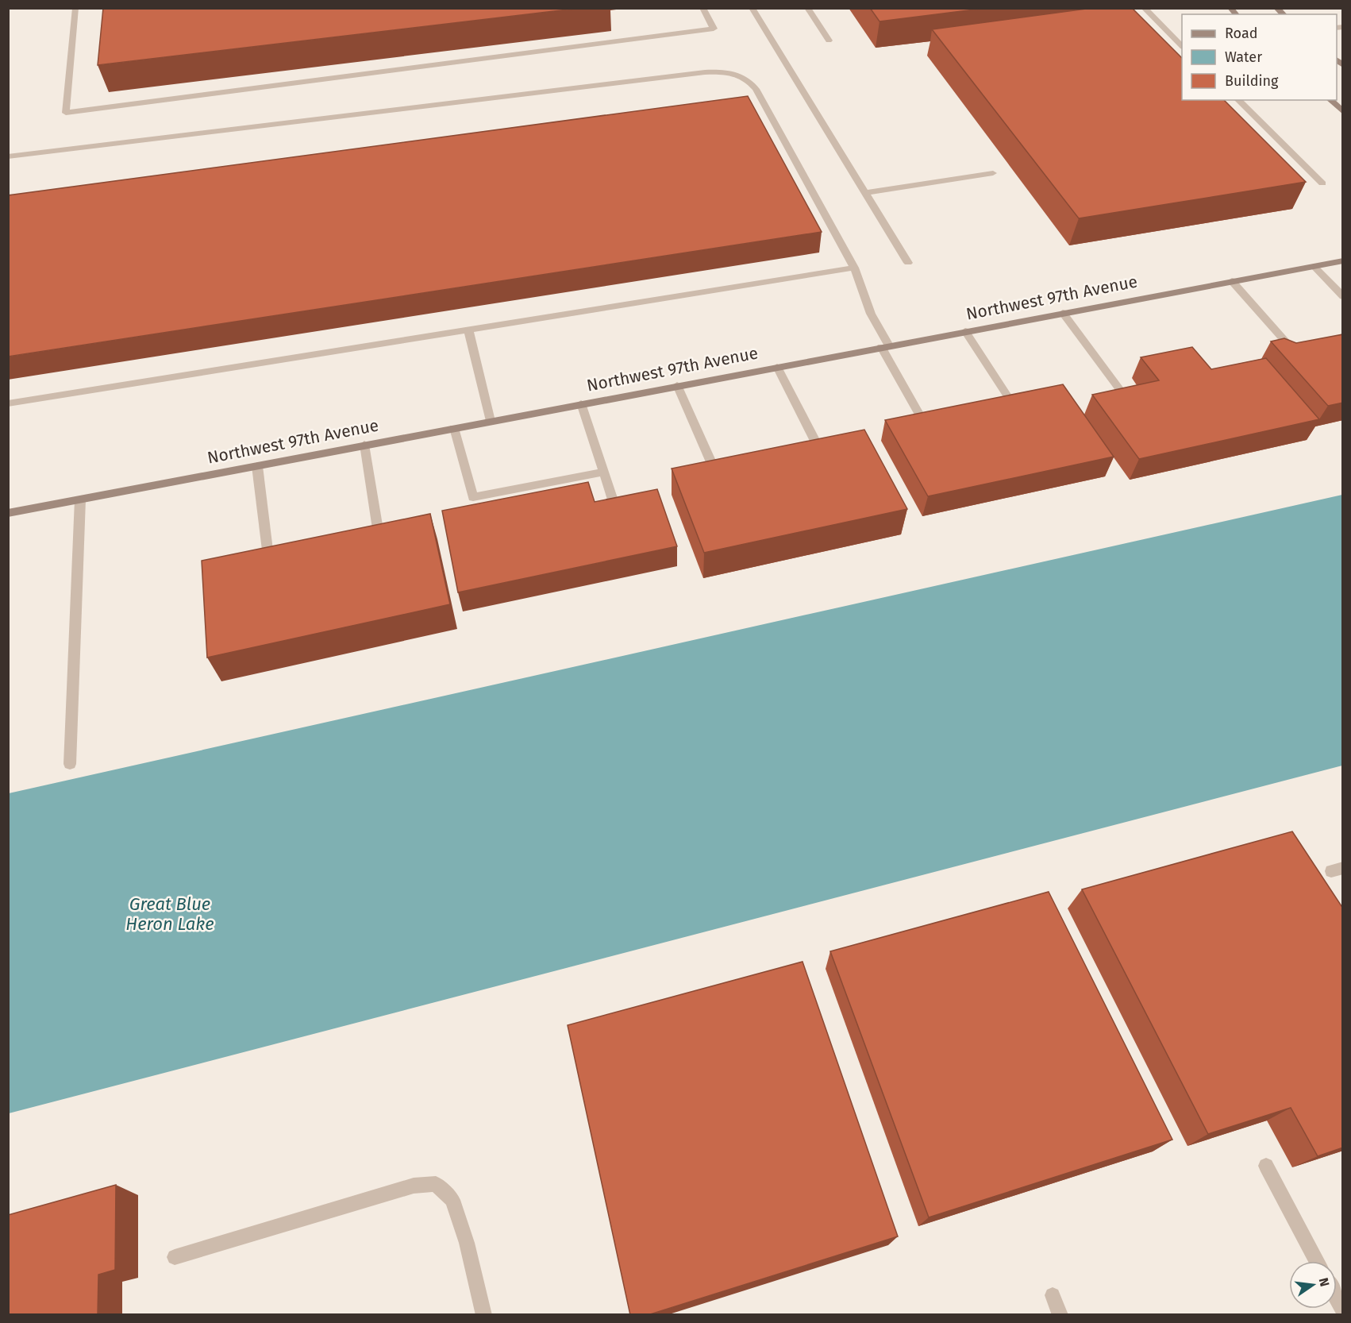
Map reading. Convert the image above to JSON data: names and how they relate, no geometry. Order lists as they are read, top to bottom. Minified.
{"streets":{"street":["Northwest 97th Avenue"]},"water":["Great Blue Heron Lake"],"legend":["Road","Water","Building"],"north":"right"}
